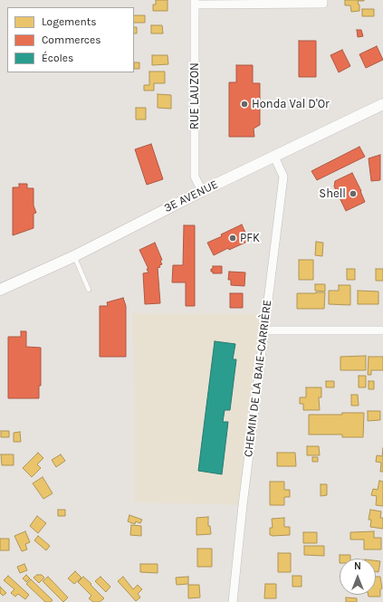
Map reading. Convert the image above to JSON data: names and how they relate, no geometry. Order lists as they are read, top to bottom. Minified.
{"streets":{"main road":["3E AVENUE"],"street":["RUE LAUZON","CHEMIN DE LA BAIE-CARRIÈRE"]},"crossings":[["RUE LAUZON","3E AVENUE"],["3E AVENUE","CHEMIN DE LA BAIE-CARRIÈRE"]],"places":["Honda Val D'Or","Shell","PFK"],"legend":["Logements","Commerces","Écoles"],"north":"top"}
